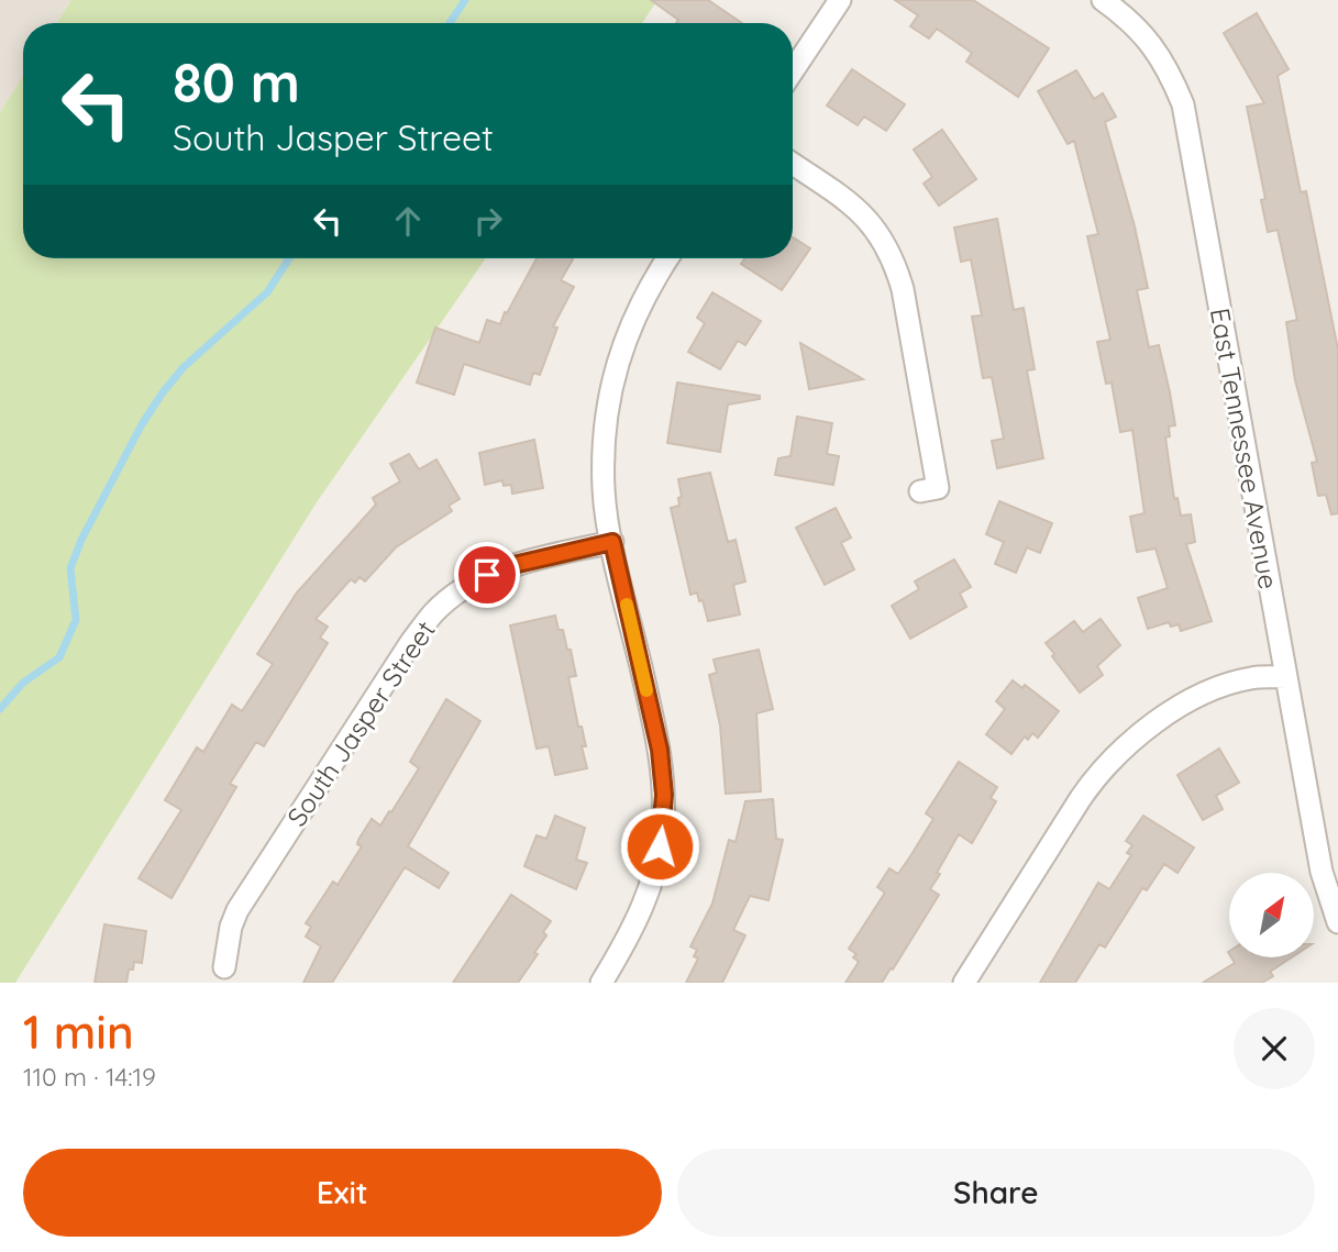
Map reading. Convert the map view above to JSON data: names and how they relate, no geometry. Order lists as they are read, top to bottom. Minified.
{"streets":{"street":["East Tennessee Avenue","South Jasper Street"]},"north":"top right","page":{"turn":["80 m","South Jasper Street"],"heading":["1 min","110 m · 14:19"],"buttons":["Exit","Share"]}}
